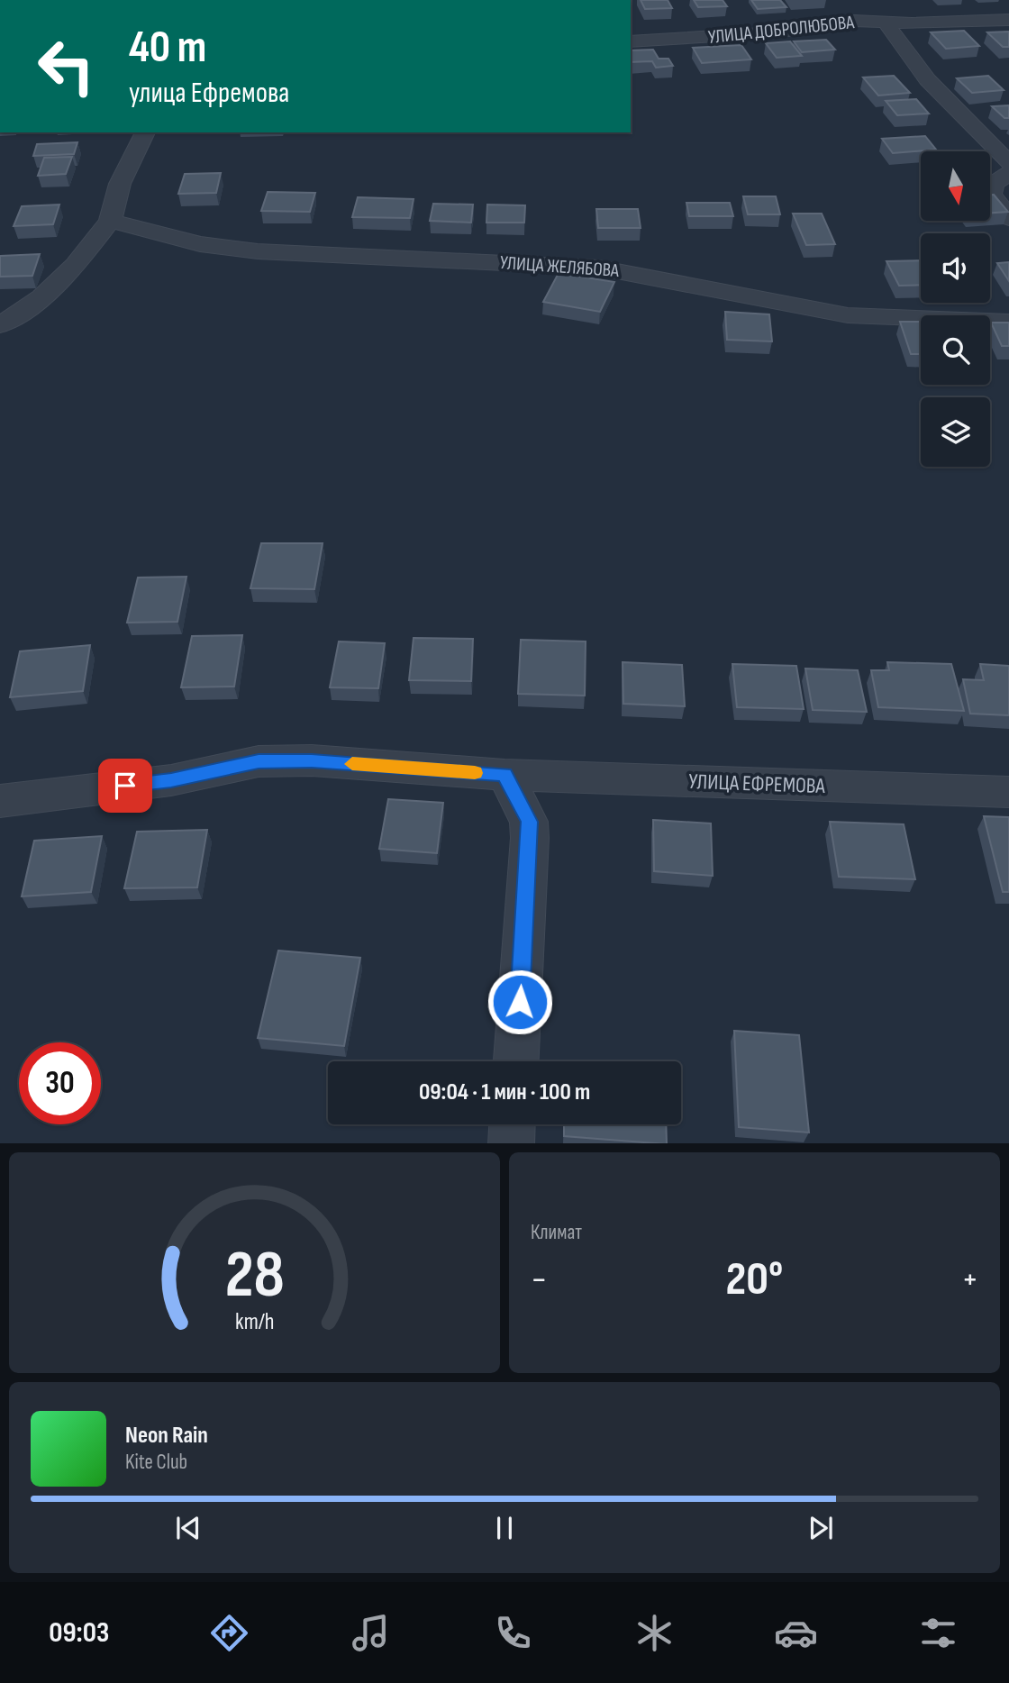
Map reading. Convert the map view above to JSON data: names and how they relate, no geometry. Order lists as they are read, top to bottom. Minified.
{"streets":{"street":["УЛИЦА ДОБРОЛЮБОВА","УЛИЦА ЖЕЛЯБОВА","УЛИЦА ЕФРЕМОВА"]},"north":"bottom","page":{"turn":["40 m","улица Ефремова"],"limit":"30","trip":"09:04 · 1 мин · 100 m","tile":"Климат","heat":["−","20°","+"],"song":["Neon Rain","Kite Club"],"tabs":"09:03","gauge":["28","km/h"]}}
